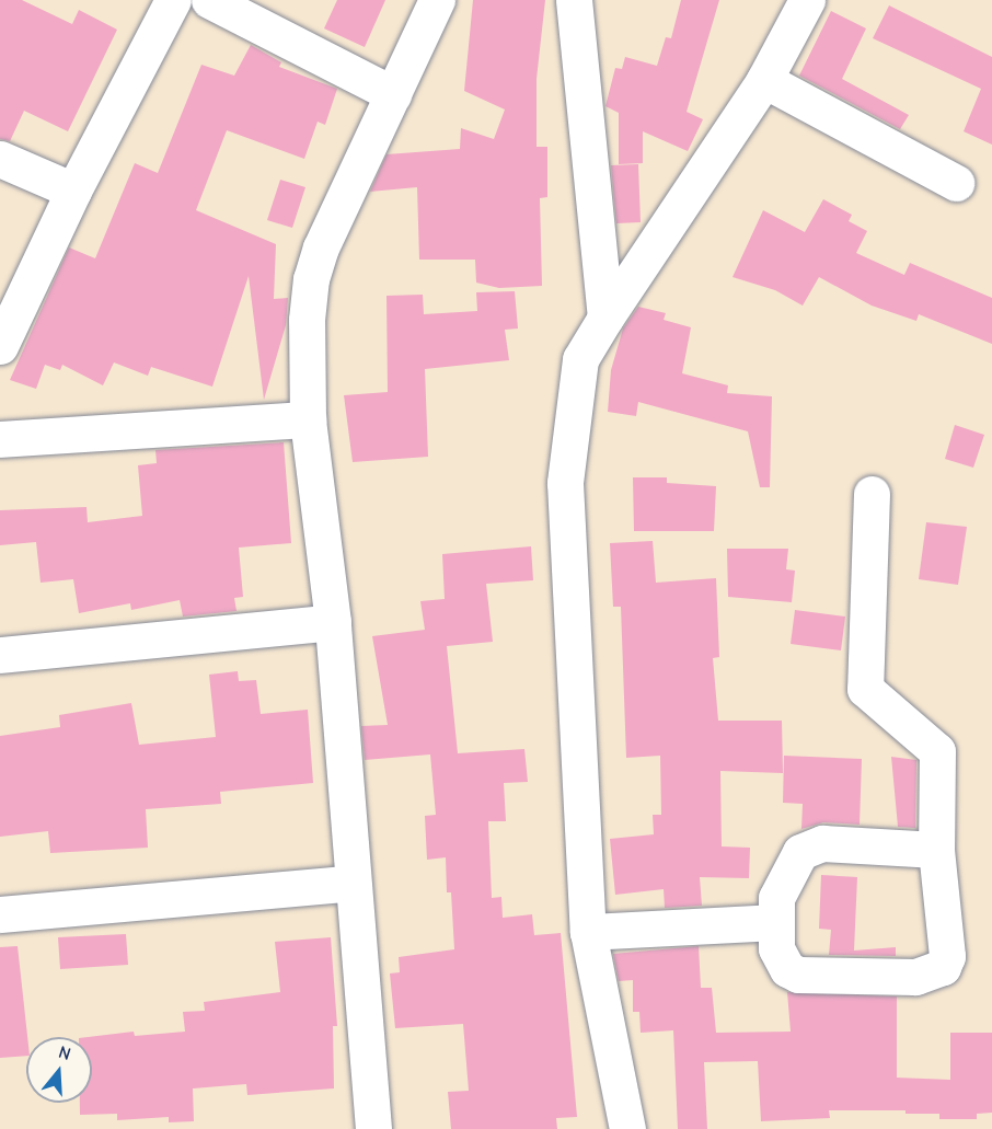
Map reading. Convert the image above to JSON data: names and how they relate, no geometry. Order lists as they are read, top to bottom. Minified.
{"north":"top"}
